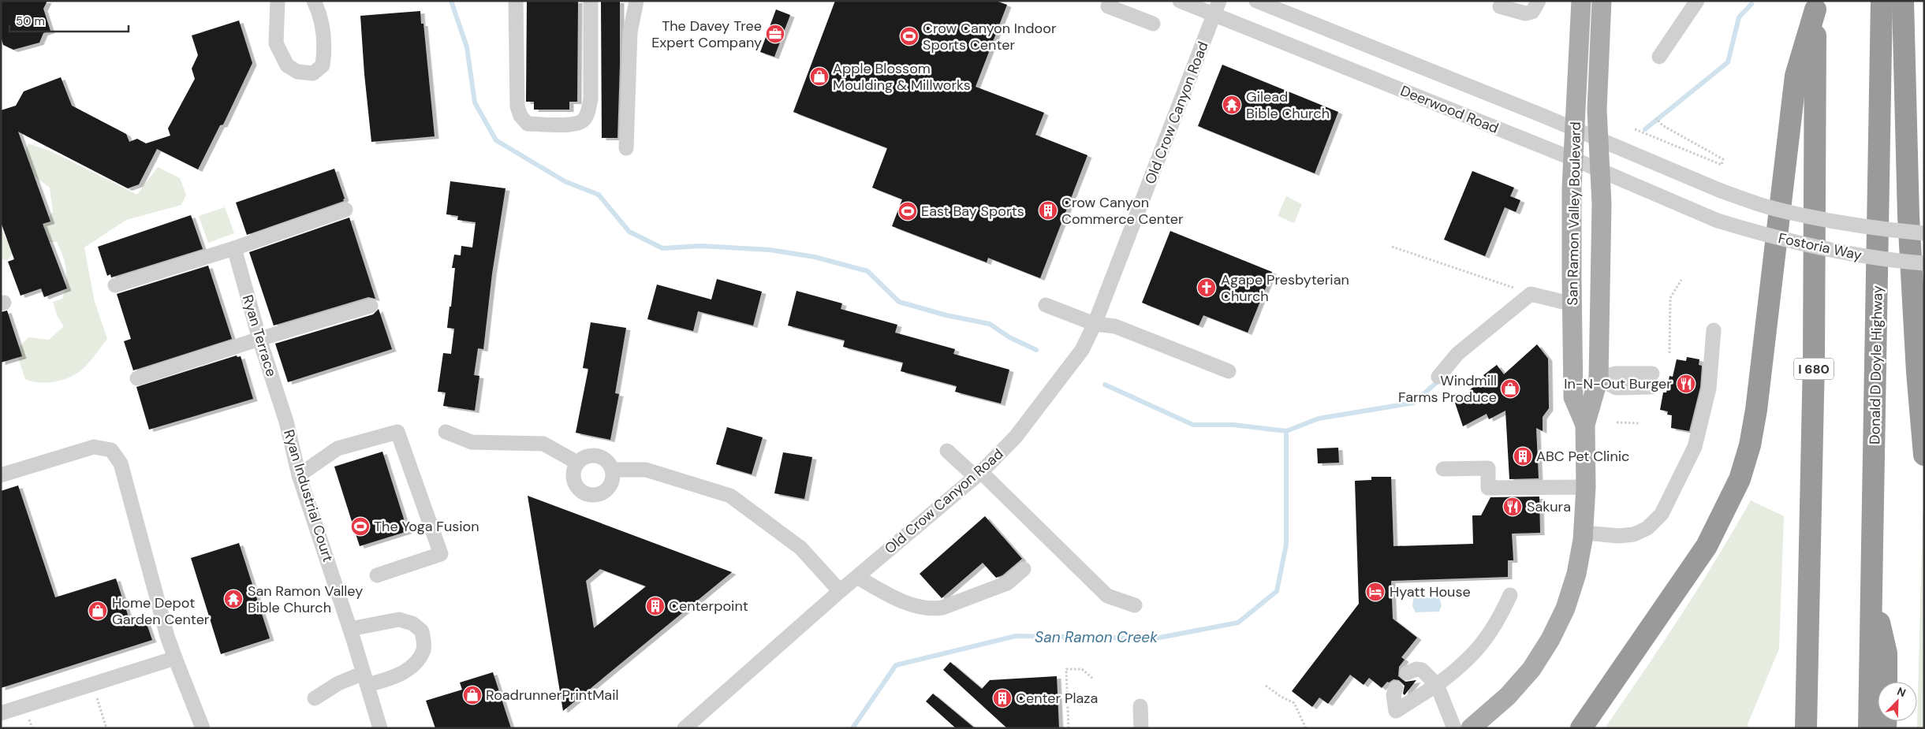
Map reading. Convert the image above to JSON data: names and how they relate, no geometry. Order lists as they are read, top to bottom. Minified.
{"streets":{"highway":["Donald D Doyle Highway","I 680"],"main road":["San Ramon Valley Boulevard"],"street":["Deerwood Road","Old Crow Canyon Road","Fostoria Way","Ryan Terrace","Ryan Industrial Court"]},"crossings":[["Deerwood Road","Old Crow Canyon Road"],["Deerwood Road","San Ramon Valley Boulevard"],["Deerwood Road","Fostoria Way"],["Ryan Terrace","Ryan Industrial Court"]],"water":["San Ramon Creek"],"places":{"office":["The Davey Tree Expert Company"],"sports":["Crow Canyon Indoor Sports Center","East Bay Sports","The Yoga Fusion"],"shop":["Apple Blossom Moulding & Millworks","Windmill Farms Produce","Home Depot Garden Center","RoadrunnerPrintMail"],"temple":["Gilead Bible Church","San Ramon Valley Bible Church"],"building":["Crow Canyon Commerce Center","ABC Pet Clinic","Centerpoint","Center Plaza"],"church":["Agape Presbyterian Church"],"restaurant":["In-N-Out Burger","Sakura"],"hotel":["Hyatt House"]},"scale_bar":"50 m","north":"top right"}
